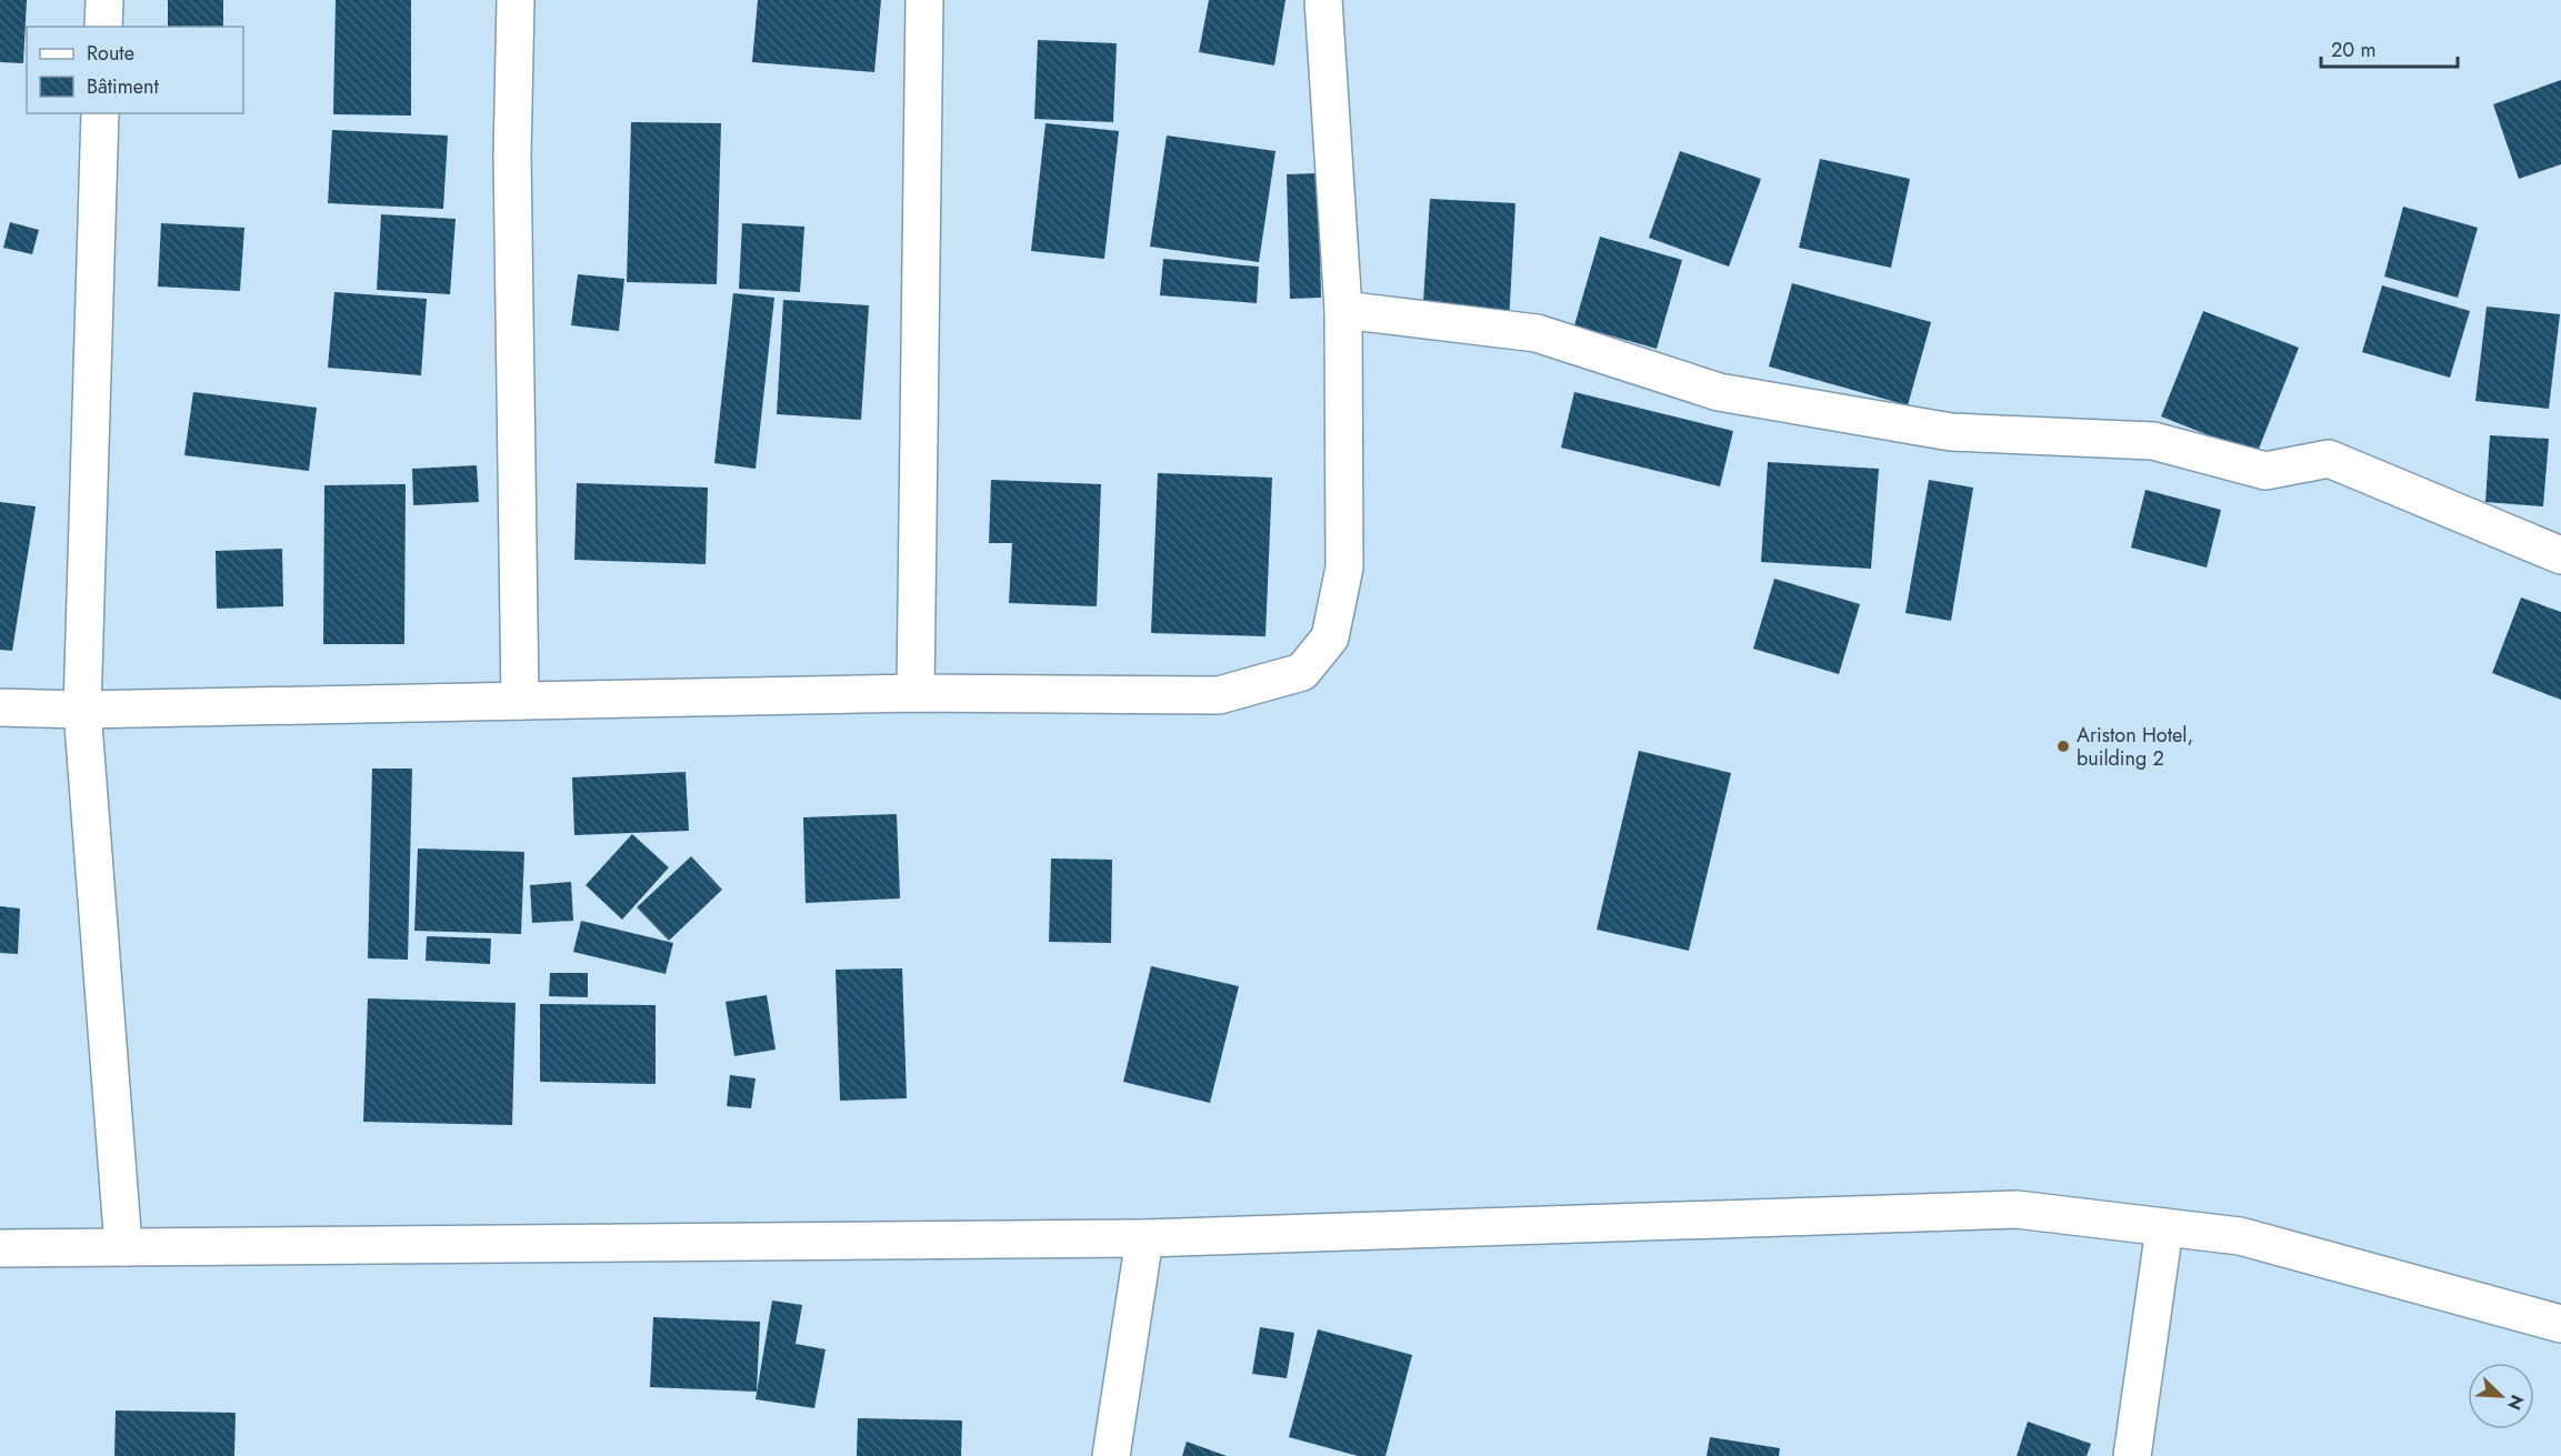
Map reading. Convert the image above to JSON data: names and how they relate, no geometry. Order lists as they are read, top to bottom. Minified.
{"places":["Ariston Hotel, building 2"],"legend":["Route","Bâtiment"],"scale_bar":"20 m","north":"bottom right"}
